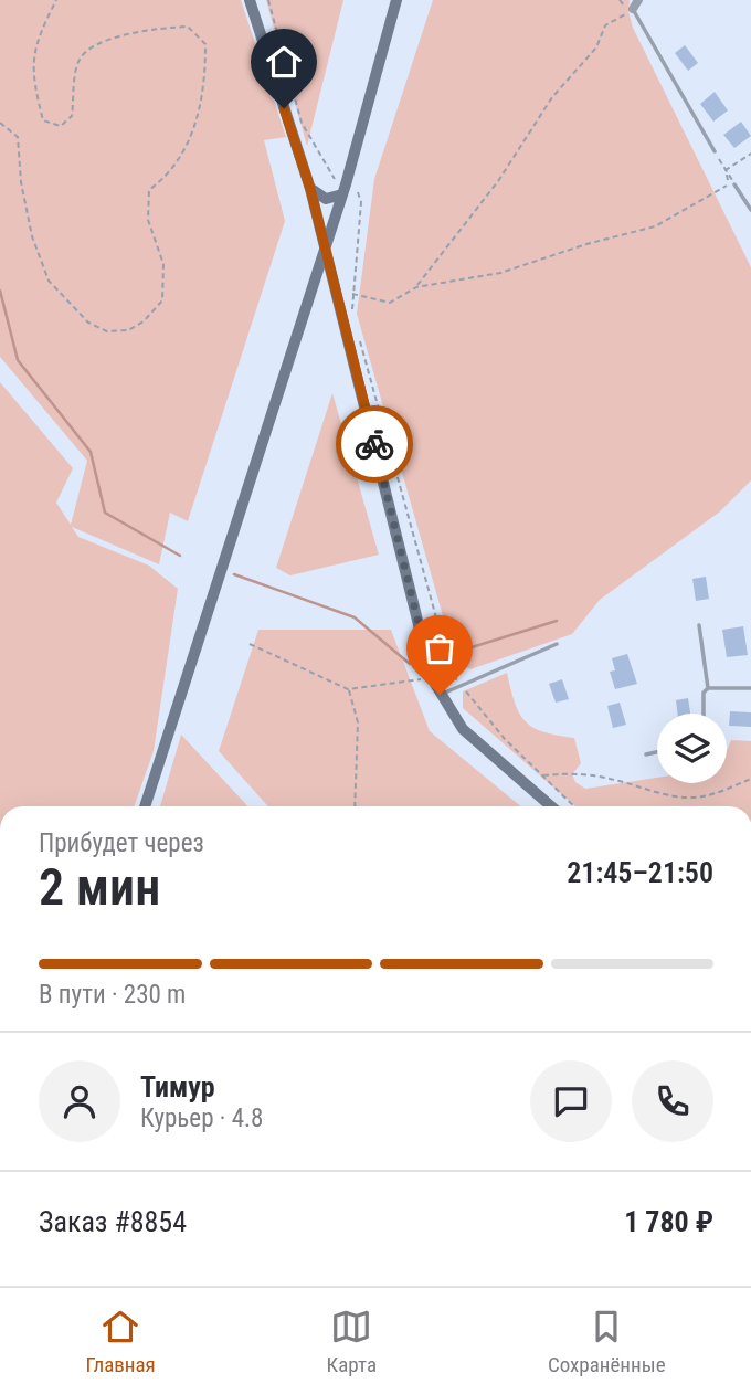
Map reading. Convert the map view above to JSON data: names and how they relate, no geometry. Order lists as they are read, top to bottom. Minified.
{"page":{"heading":["2 мин","Прибудет через","21:45–21:50"],"panel":["Тимур","Курьер · 4.8","Заказ #8854","1 780 ₽"],"bar":"В пути · 230 m","tabs":["Главная","Карта","Сохранённые"]}}
